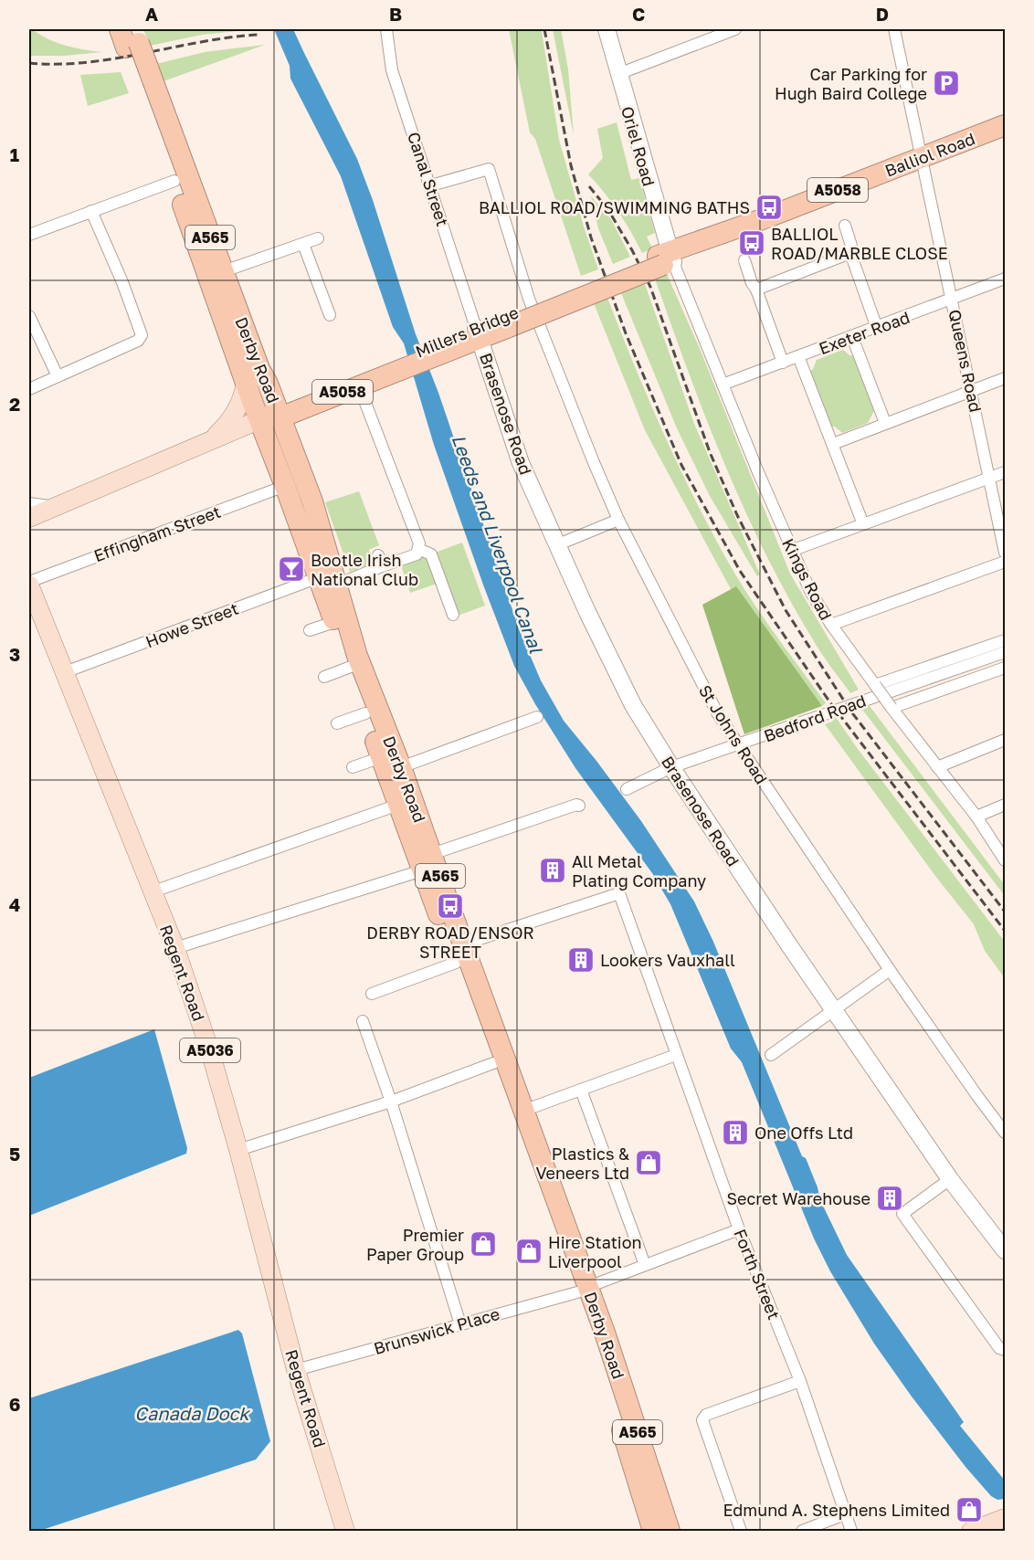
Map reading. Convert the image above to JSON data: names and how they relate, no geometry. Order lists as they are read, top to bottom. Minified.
{"streets":{"highway":["Balliol Road","A5058","A565","Millers Bridge","Derby Road"],"main road":["Oriel Road","Brasenose Road","Regent Road","A5036"],"street":["Canal Street","Exeter Road","Queens Road","Effingham Street","Kings Road","Howe Street","Bedford Road","St Johns Road","Forth Street","Brunswick Place"]},"crossings":[["Oriel Road","Balliol Road"],["Oriel Road","Millers Bridge"],["Oriel Road","Kings Road"],["Balliol Road","Millers Bridge"],["Balliol Road","Queens Road"],["Balliol Road","Kings Road"],["Canal Street","Millers Bridge"],["Canal Street","Brasenose Road"],["Canal Street","St Johns Road"],["Millers Bridge","Derby Road"],["Millers Bridge","Brasenose Road"],["Millers Bridge","Kings Road"],["Exeter Road","Queens Road"],["Exeter Road","Kings Road"],["Derby Road","Effingham Street"],["Derby Road","Howe Street"],["Derby Road","Forth Street"],["Derby Road","Brunswick Place"],["Brasenose Road","Bedford Road"],["Effingham Street","Regent Road"],["Kings Road","Bedford Road"],["Howe Street","Regent Road"],["Bedford Road","St Johns Road"],["Regent Road","Brunswick Place"],["Forth Street","Brunswick Place"]],"water":["Leeds and Liverpool Canal","Canada Dock"],"places":{"parking":["Car Parking for Hugh Baird College"],"bus stop":["BALLIOL ROAD/SWIMMING BATHS","BALLIOL ROAD/MARBLE CLOSE","DERBY ROAD/ENSOR STREET"],"bar":["Bootle Irish National Club"],"building":["All Metal Plating Company","Lookers Vauxhall","One Offs Ltd","Secret Warehouse"],"shop":["Plastics & Veneers Ltd","Premier Paper Group","Hire Station Liverpool","Edmund A. Stephens Limited"]},"grid":{"columns":["A","B","C","D"],"rows":["1","2","3","4","5","6"]}}
